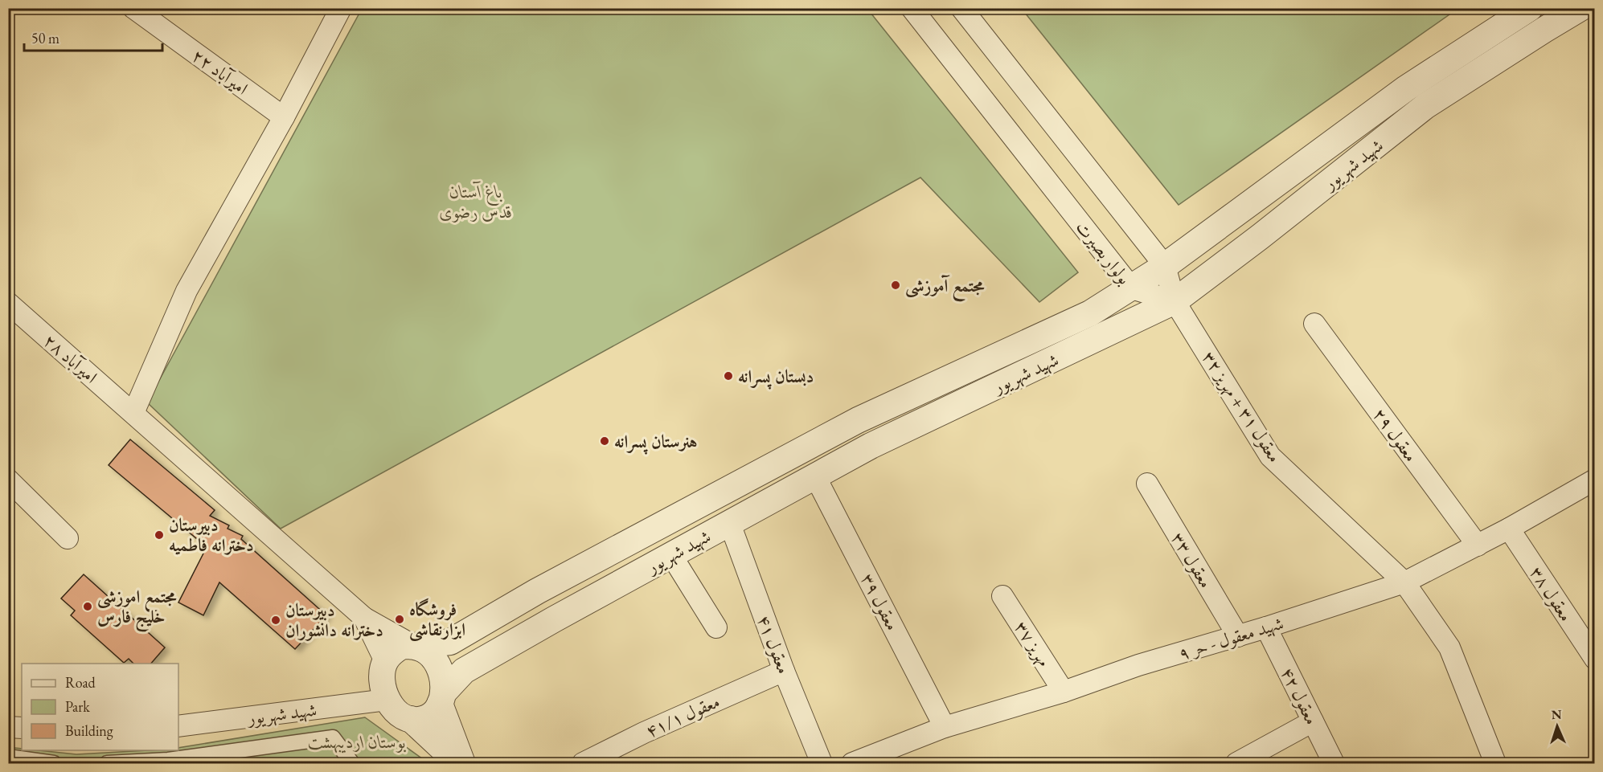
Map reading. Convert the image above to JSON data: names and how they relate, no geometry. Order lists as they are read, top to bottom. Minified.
{"streets":{"street":["امیرآباد ۲۲","شهید شهریور","بولوار بصیرت","امیرآباد ۲۸","معقول ۳۱ + مهریز ۳۲","معقول ۲۹","معقول ۳۳","معقول ۳۸","معقول ۳۹","شهید معقول - حر ۹","مهریز ۳۷","معقول ۴۱","معقول ۴۲","معقول ۴۱/۱"]},"crossings":[["شهید شهریور","بولوار بصیرت"],["شهید شهریور","معقول ۳۱ + مهریز ۳۲"],["شهید شهریور","معقول ۳۹"],["شهید شهریور","معقول ۴۱"],["بولوار بصیرت","معقول ۳۱ + مهریز ۳۲"],["معقول ۳۱ + مهریز ۳۲","شهید معقول - حر ۹"],["معقول ۲۹","شهید معقول - حر ۹"],["معقول ۳۳","شهید معقول - حر ۹"],["معقول ۳۸","شهید معقول - حر ۹"],["معقول ۳۹","شهید معقول - حر ۹"],["شهید معقول - حر ۹","مهریز ۳۷"],["شهید معقول - حر ۹","معقول ۴۲"],["معقول ۴۱","معقول ۴۱/۱"]],"parks":["باغ آستان قدس رضوی","بوستان اردیبهشت"],"places":["مجتمع آموزشی","دبستان پسرانه","هنرستان پسرانه","دبیرستان دخترانه فاطمیه","مجتمع اموزشی خلیج فارس","فروشگاه ابزارنقاشی","دبیرستان دخترانه دانشوران"],"legend":["Road","Park","Building"],"scale_bar":"50 m","north":"top"}
